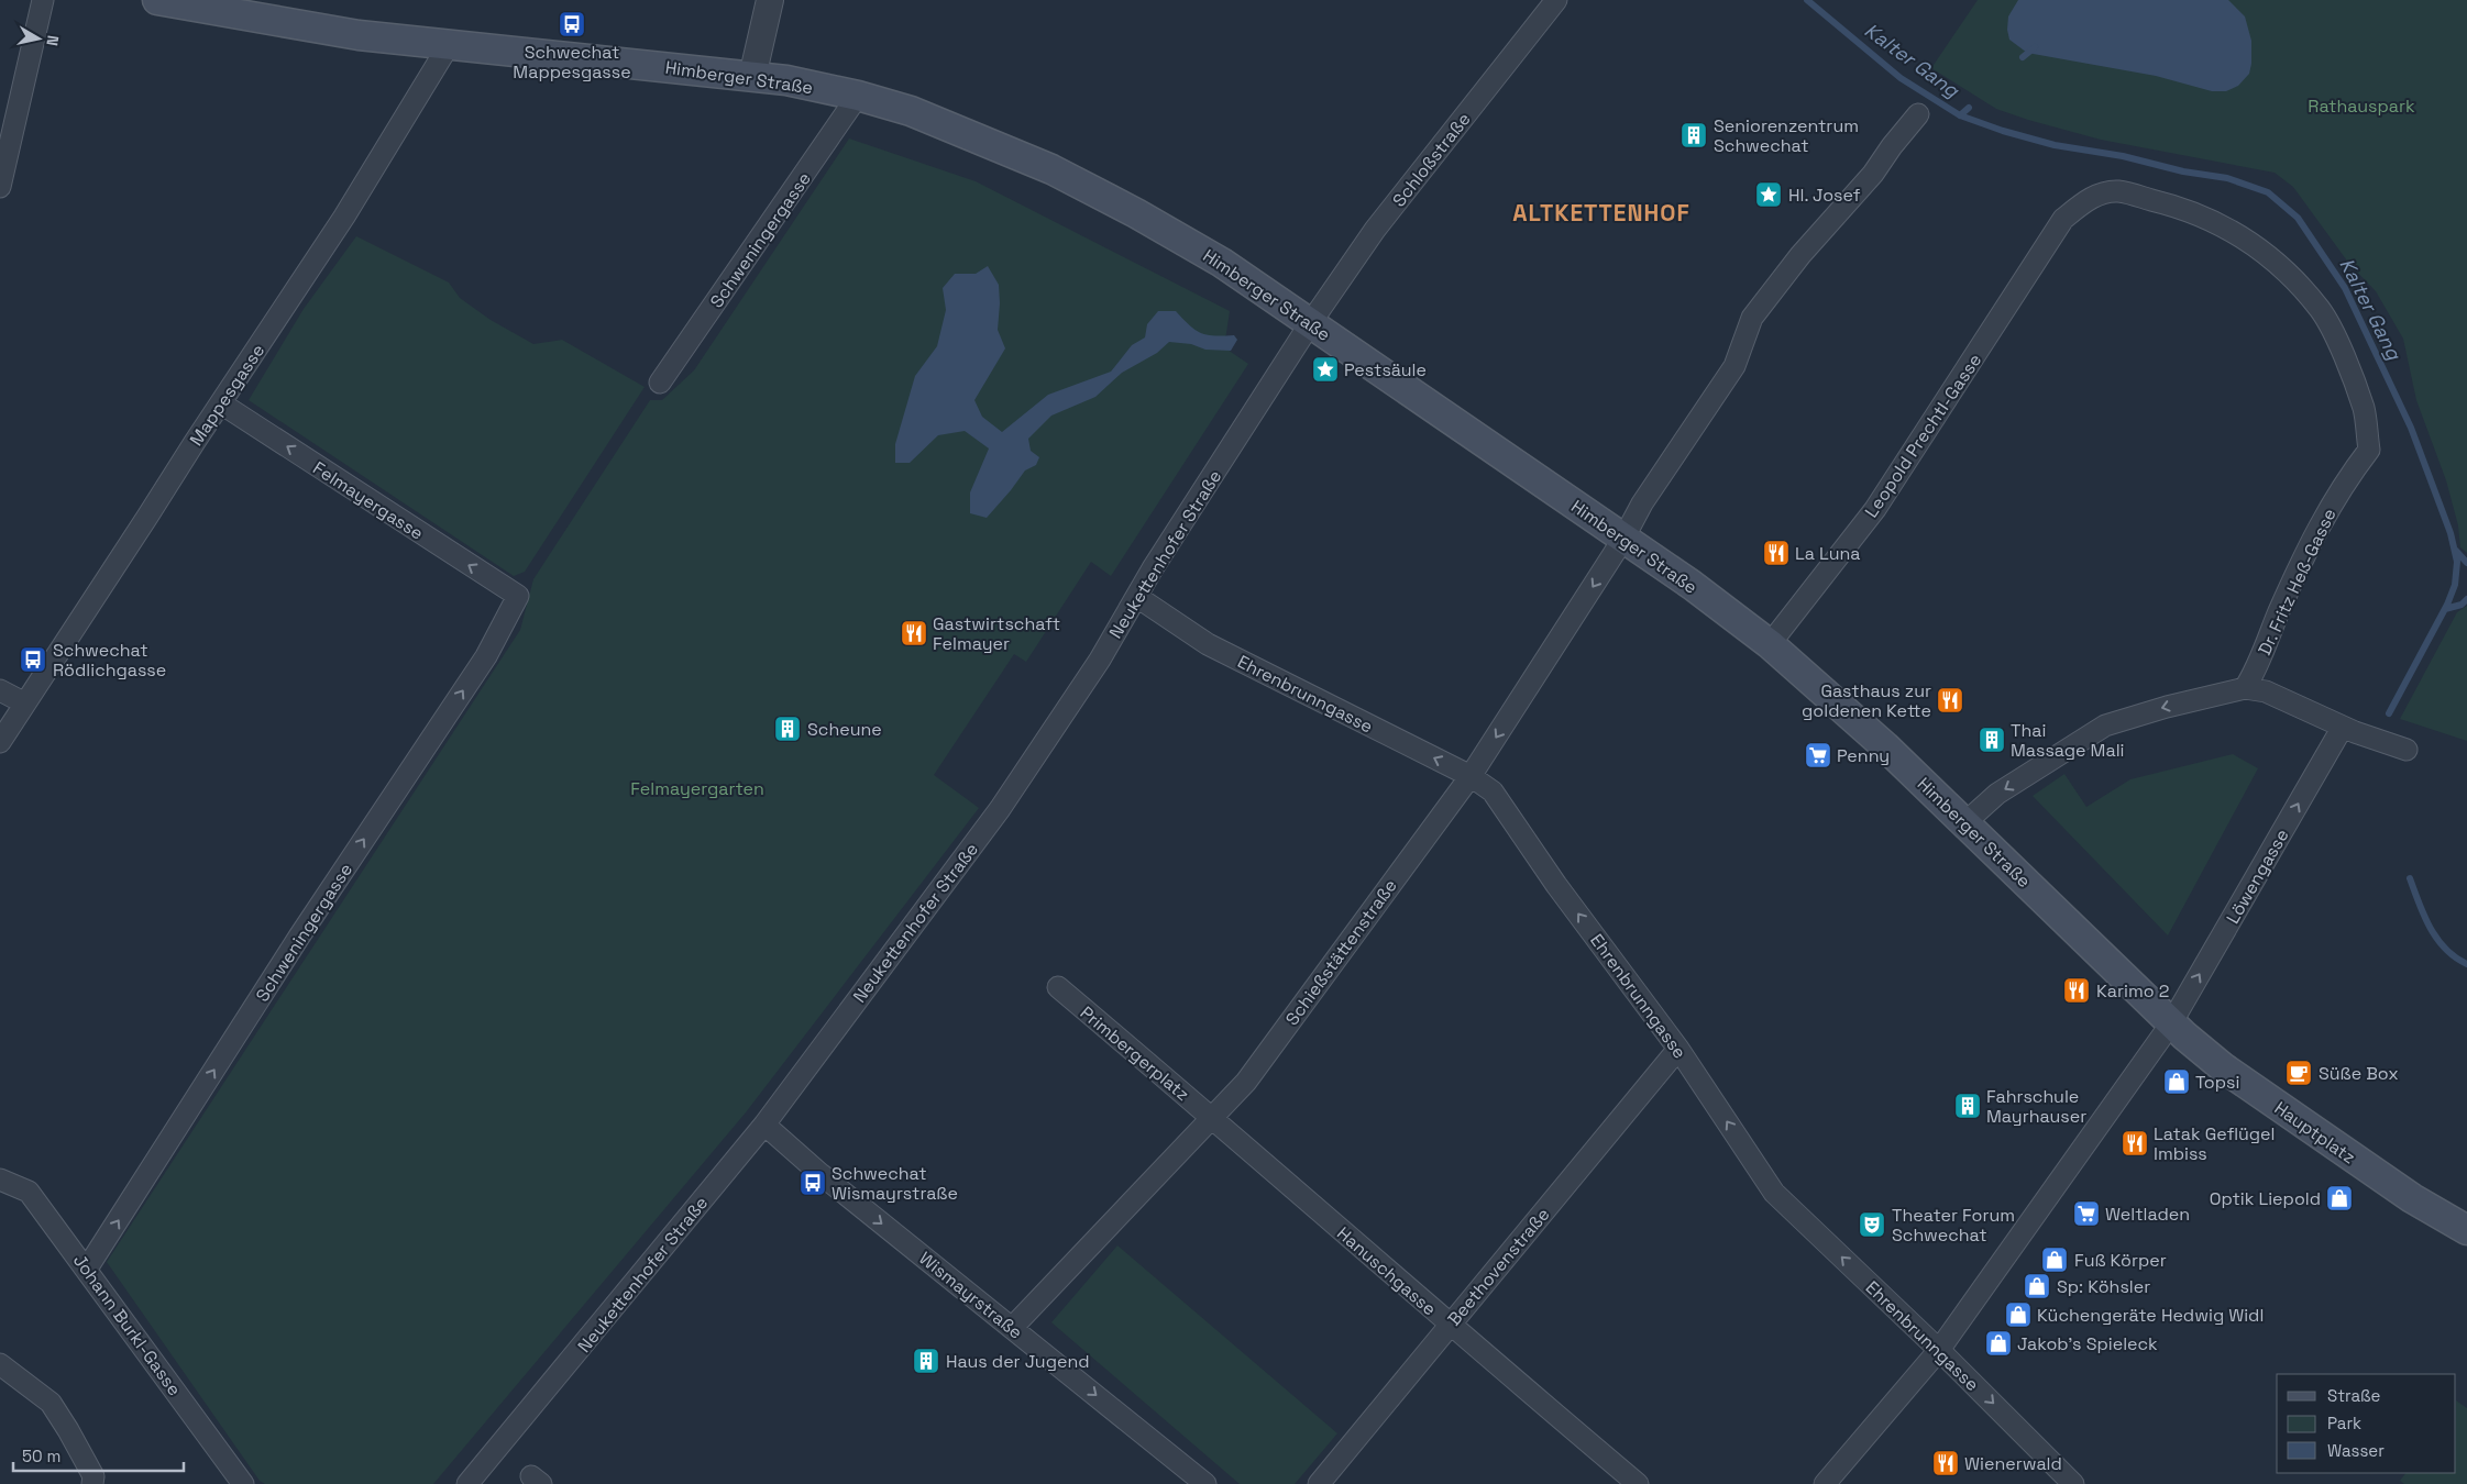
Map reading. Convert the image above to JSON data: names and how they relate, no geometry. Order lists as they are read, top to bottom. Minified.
{"streets":{"main road":["Himberger Straße","Hauptplatz"],"street":["Schloßstraße","Schweningergasse","Mappesgasse","Leopold Prechtl-Gasse","Felmayergasse","Neukettenhofer Straße","Dr. Fritz Heß-Gasse","Ehrenbrunngasse","Löwengasse","Schießstättenstraße","Primbergerplatz","Beethovenstraße","Hanuschgasse","Wismayrstraße","Johann Burkl-Gasse"]},"crossings":[["Himberger Straße","Schloßstraße"],["Himberger Straße","Schweningergasse"],["Himberger Straße","Mappesgasse"],["Himberger Straße","Leopold Prechtl-Gasse"],["Himberger Straße","Neukettenhofer Straße"],["Himberger Straße","Löwengasse"],["Himberger Straße","Schießstättenstraße"],["Himberger Straße","Hauptplatz"],["Schloßstraße","Neukettenhofer Straße"],["Schweningergasse","Felmayergasse"],["Schweningergasse","Johann Burkl-Gasse"],["Mappesgasse","Felmayergasse"],["Leopold Prechtl-Gasse","Dr. Fritz Heß-Gasse"],["Neukettenhofer Straße","Ehrenbrunngasse"],["Neukettenhofer Straße","Wismayrstraße"],["Ehrenbrunngasse","Löwengasse"],["Ehrenbrunngasse","Schießstättenstraße"],["Ehrenbrunngasse","Beethovenstraße"],["Löwengasse","Hauptplatz"],["Schießstättenstraße","Primbergerplatz"],["Schießstättenstraße","Hanuschgasse"],["Schießstättenstraße","Wismayrstraße"],["Primbergerplatz","Hanuschgasse"],["Beethovenstraße","Hanuschgasse"]],"one_way":["Schweningergasse","Felmayergasse","Löwengasse","Wismayrstraße"],"districts":["ALTKETTENHOF"],"water":["Kalter Gang"],"parks":["Rathauspark","Felmayergarten"],"places":{"bus stop":["Schwechat Mappesgasse","Schwechat Rödlichgasse","Schwechat Wismayrstraße"],"building":["Seniorenzentrum Schwechat","Scheune","Thai Massage Mali","Fahrschule Mayrhauser","Haus der Jugend"],"place":["Hl. Josef","Pestsäule"],"restaurant":["La Luna","Gastwirtschaft Felmayer","Gasthaus zur goldenen Kette","Karimo 2","Latak Geflügel Imbiss","Wienerwald"],"supermarket":["Penny","Weltladen"],"cafe":["Süße Box"],"shop":["Topsi","Optik Liepold","Fuß Körper","Sp: Köhsler","Küchengeräte Hedwig Widl","Jakob's Spieleck"],"theatre":["Theater Forum Schwechat"]},"legend":["Straße","Park","Wasser"],"scale_bar":"50 m","north":"right"}
